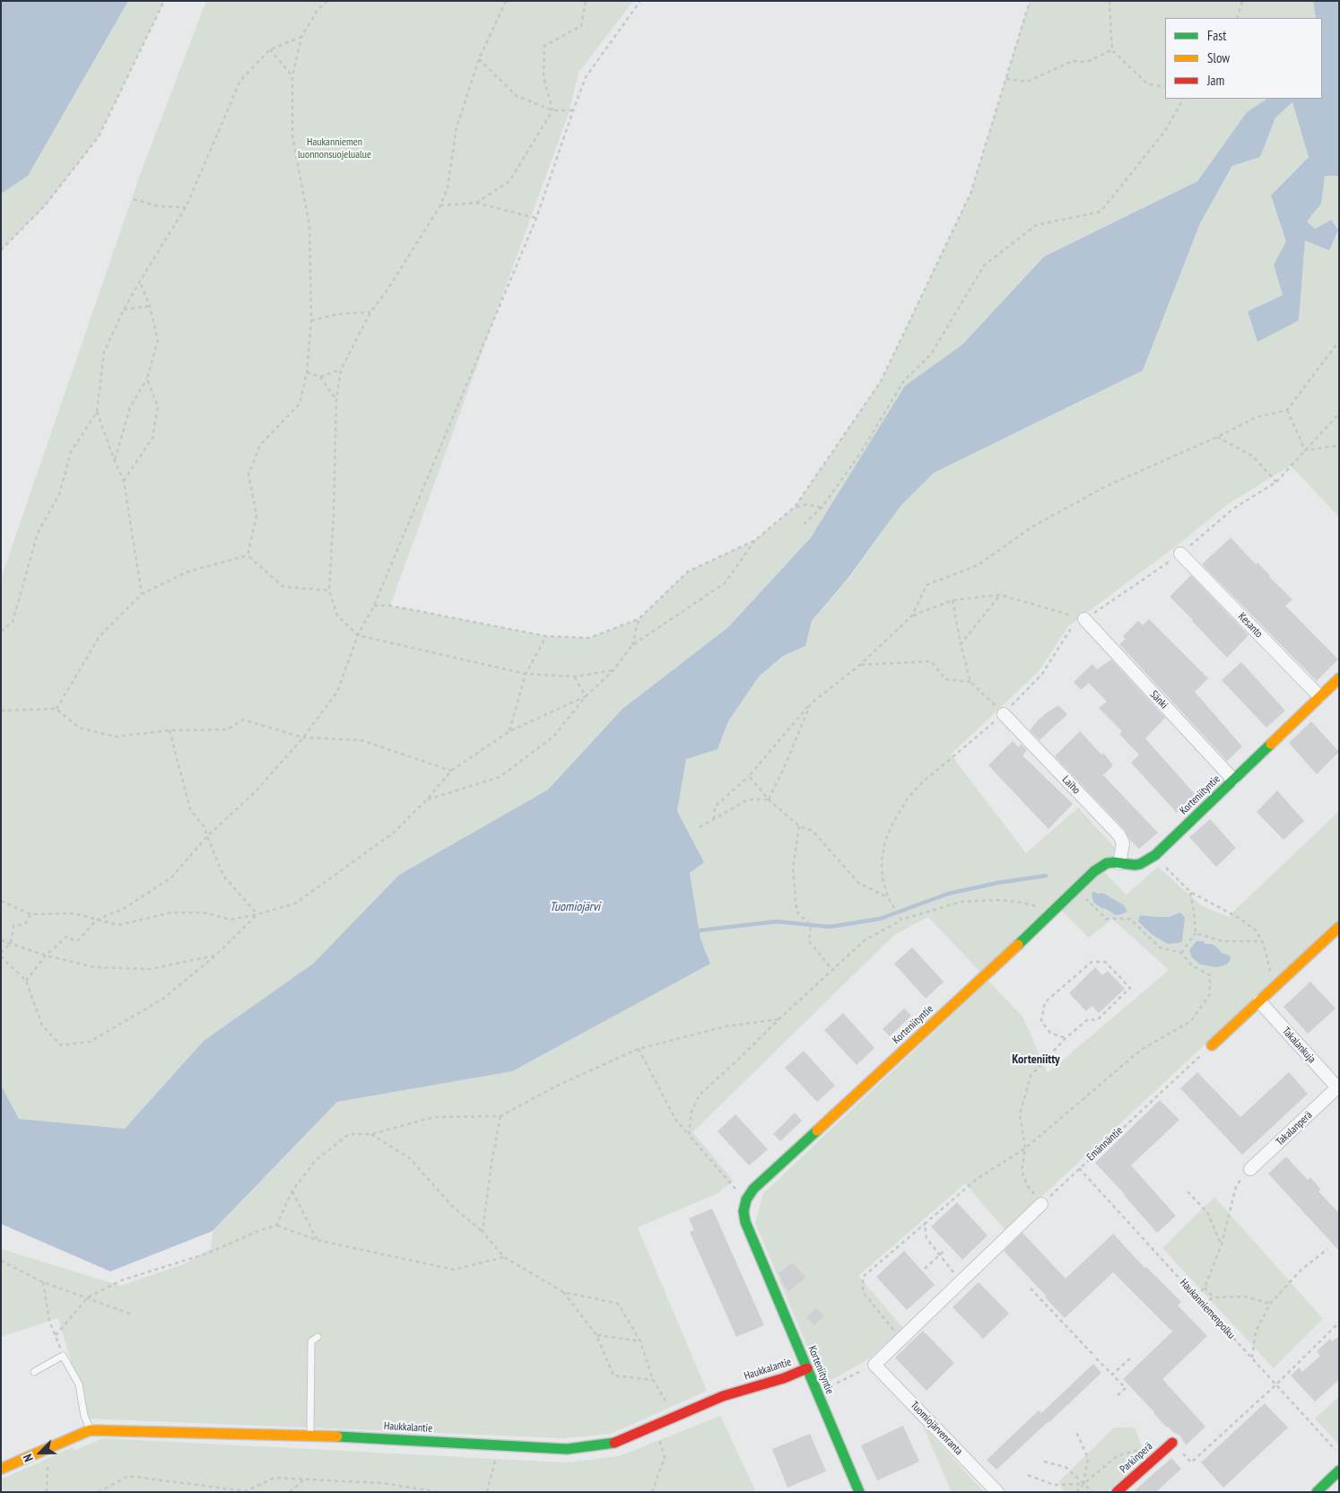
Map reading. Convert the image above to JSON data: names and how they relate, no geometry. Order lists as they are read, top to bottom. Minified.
{"streets":{"street":["Kesanto","Sänki","Laiho","Korteniityntie","Takalankuja","Takalanperä","Haukkalantie","Tuomiojärvenranta","Parkinperä"],"path":["Emännäntie","Haukanniemenpolku"]},"crossings":[["Kesanto","Korteniityntie"],["Sänki","Korteniityntie"],["Laiho","Korteniityntie"],["Korteniityntie","Haukkalantie"],["Takalankuja","Takalanperä"],["Emännäntie","Haukanniemenpolku"]],"districts":["Korteniitty"],"water":["Tuomiojärvi"],"parks":["Haukanniemen luonnonsuojelualue"],"legend":["Fast","Slow","Jam"],"north":"bottom left"}
